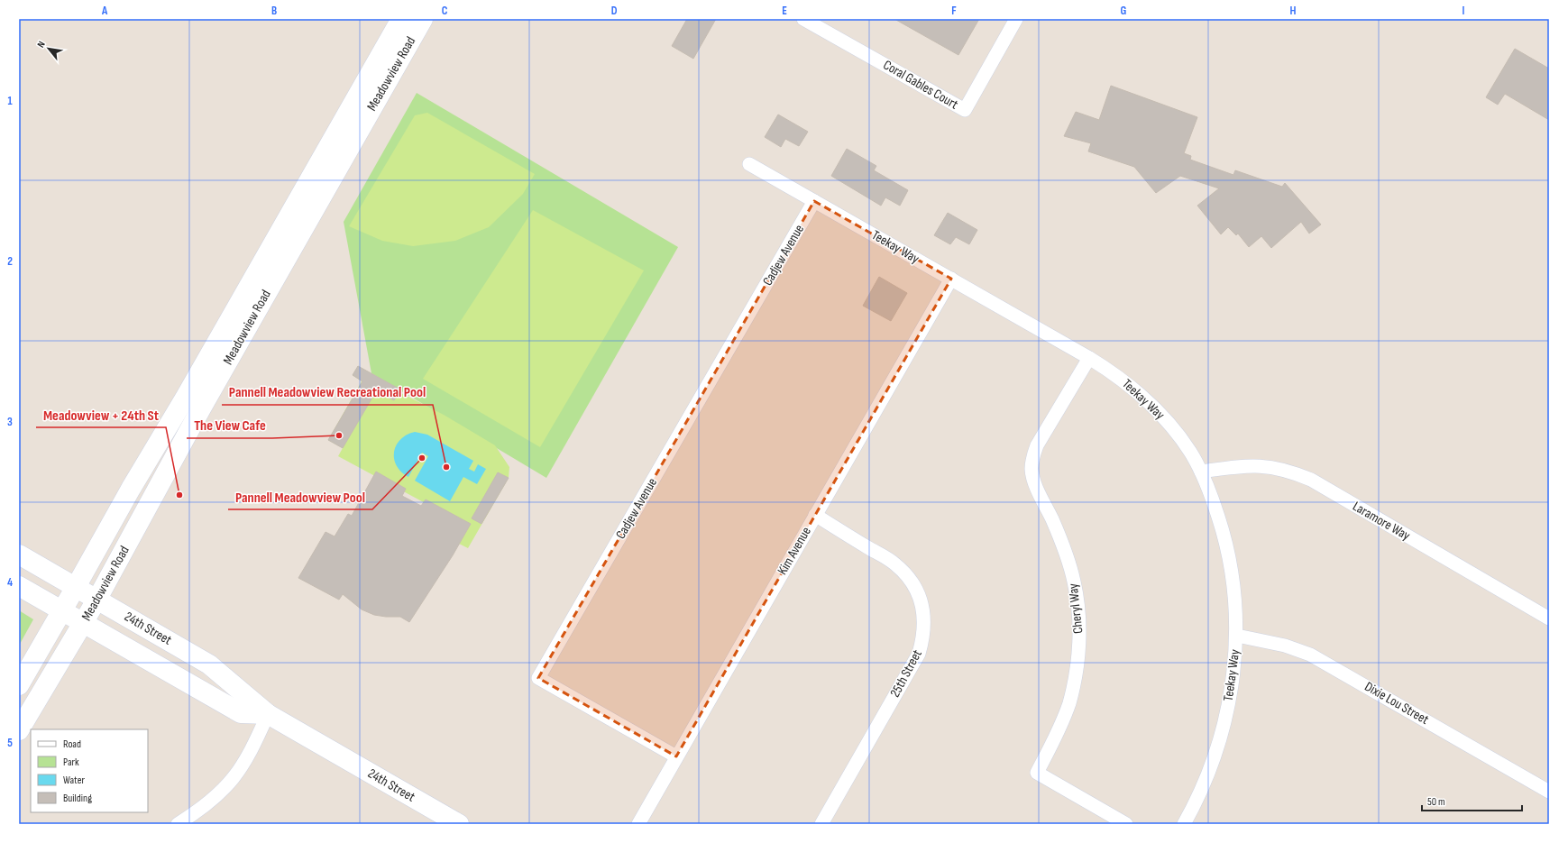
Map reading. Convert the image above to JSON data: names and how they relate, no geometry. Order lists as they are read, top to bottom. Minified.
{"streets":{"main road":["Meadowview Road","24th Street"],"street":["Coral Gables Court","Teekay Way","Cadjew Avenue","Laramore Way","Kim Avenue","Cheryl Way","25th Street","Dixie Lou Street"]},"crossings":[["Meadowview Road","24th Street"],["Teekay Way","Cadjew Avenue"],["Teekay Way","Laramore Way"],["Teekay Way","Kim Avenue"],["Teekay Way","Cheryl Way"],["Teekay Way","Dixie Lou Street"],["Cadjew Avenue","Kim Avenue"],["Kim Avenue","25th Street"]],"places":["The View Cafe","Pannell Meadowview Pool","Pannell Meadowview Recreational Pool","Meadowview + 24th St"],"legend":["Road","Park","Water","Building"],"scale_bar":"50 m","north":"top left","grid":{"columns":["A","B","C","D","E","F","G","H","I"],"rows":["1","2","3","4","5"]}}
